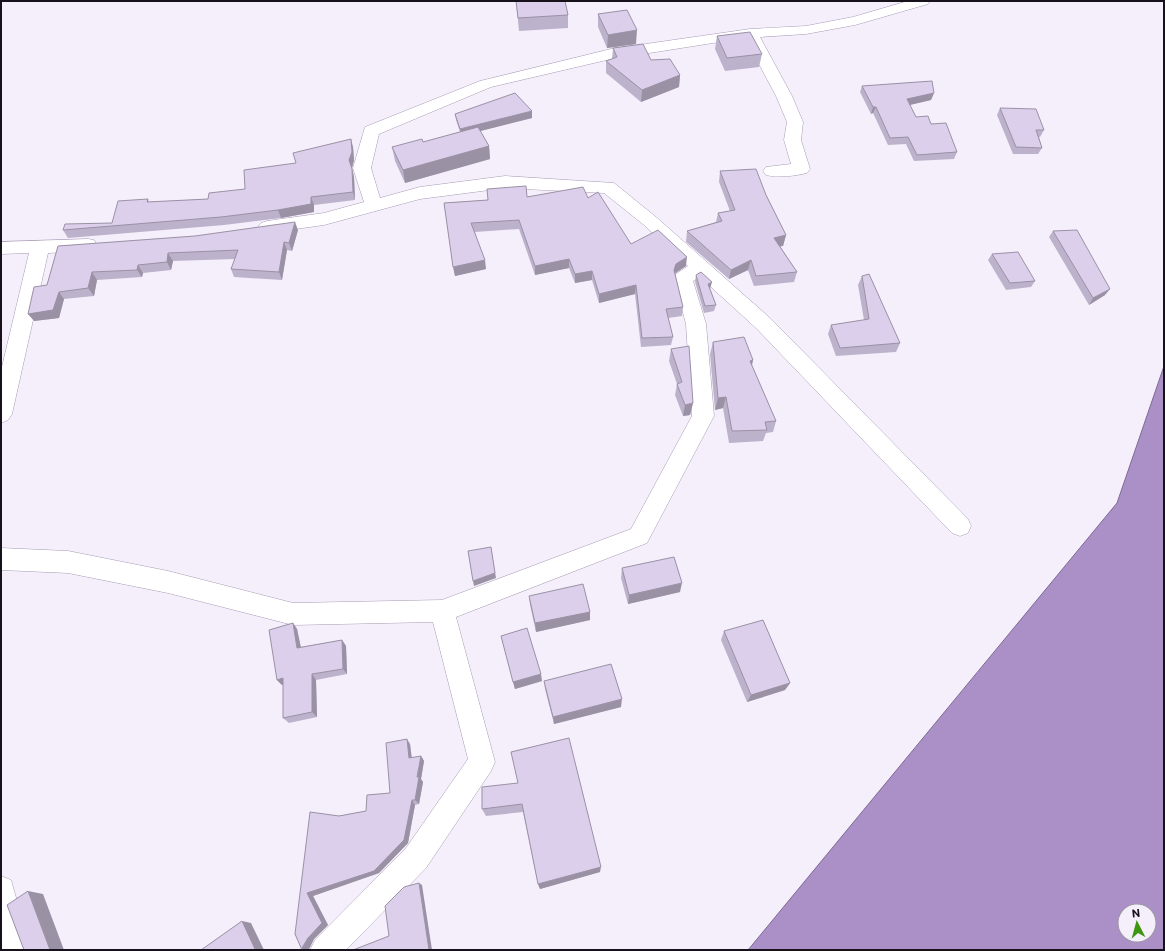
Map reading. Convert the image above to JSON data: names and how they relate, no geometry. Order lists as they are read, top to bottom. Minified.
{"north":"top"}
